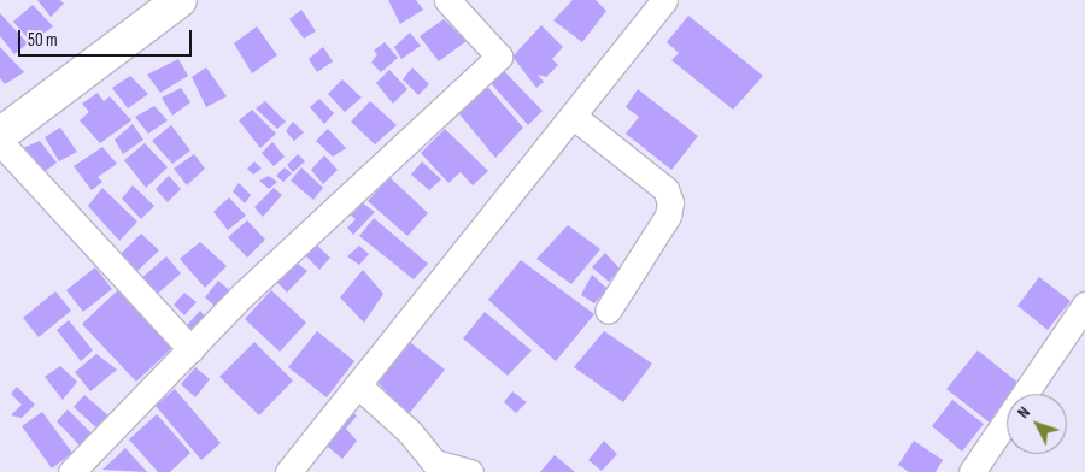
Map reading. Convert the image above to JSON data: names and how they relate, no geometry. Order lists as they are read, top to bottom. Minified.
{"scale_bar":"50 m","north":"top left"}
